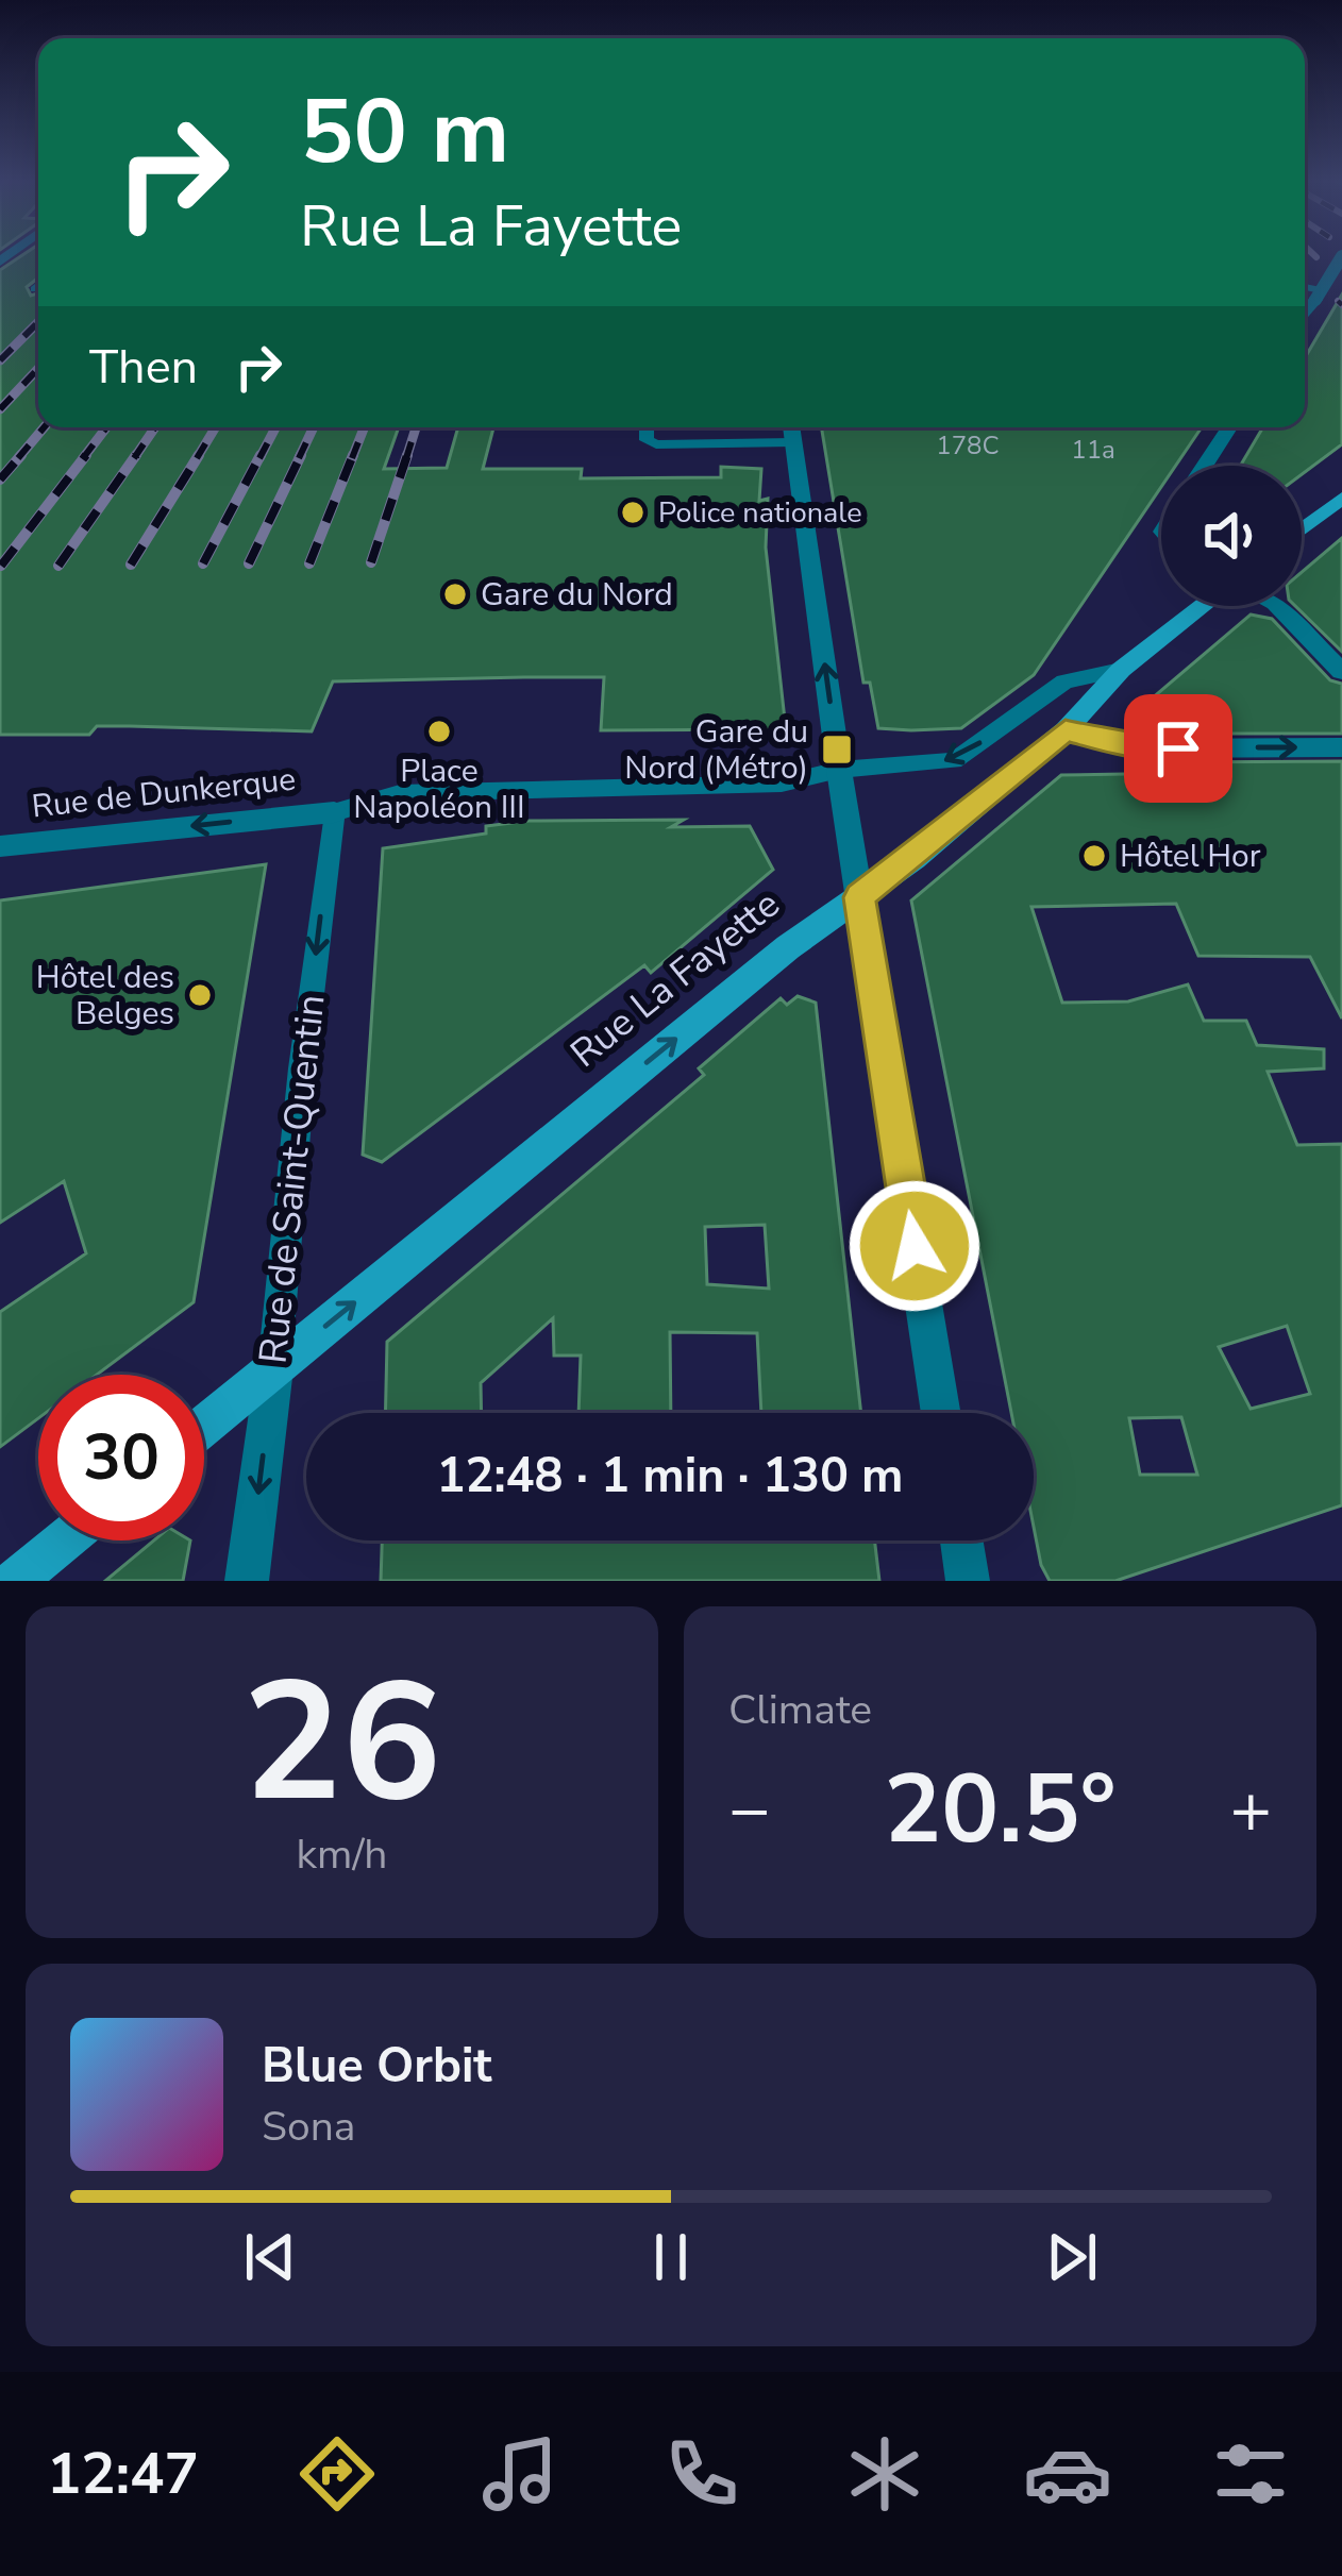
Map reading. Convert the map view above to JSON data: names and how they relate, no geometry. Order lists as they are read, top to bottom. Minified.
{"streets":{"main road":["Rue La Fayette"],"street":["Rue de Dunkerque","Rue de Saint-Quentin"]},"crossings":[["Rue de Dunkerque","Rue de Saint-Quentin"],["Rue La Fayette","Rue de Saint-Quentin"]],"one_way":["Rue de Dunkerque","Rue La Fayette","Rue de Saint-Quentin"],"places":{"other":["Police nationale","Gare du Nord","Place Napoléon III","Hôtel Hor","Hôtel des Belges"],"transit":["Gare du Nord (Métro)"]},"house_numbers":["178C","11a"],"page":{"turn":["50 m","Rue La Fayette"],"then":"Then","limit":"30","trip":"12:48 · 1 min · 130 m","tile":[["26","km/h"],"Climate"],"heat":["−","20.5°","+"],"song":["Blue Orbit","Sona"],"tabs":"12:47"}}
